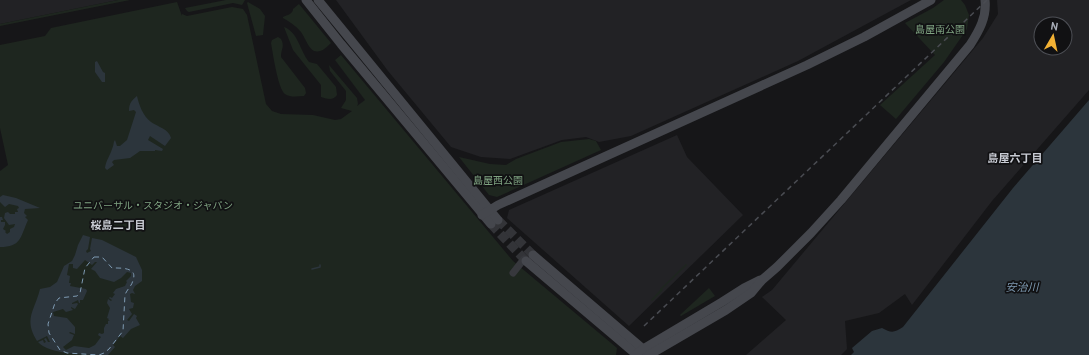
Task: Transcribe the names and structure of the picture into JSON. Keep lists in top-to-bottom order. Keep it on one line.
{"districts":["島屋六丁目","桜島二丁目"],"water":["安治川"],"parks":["島屋南公園","島屋西公園","ユニバーサル・スタジオ・ジャパン"],"north":"top"}
